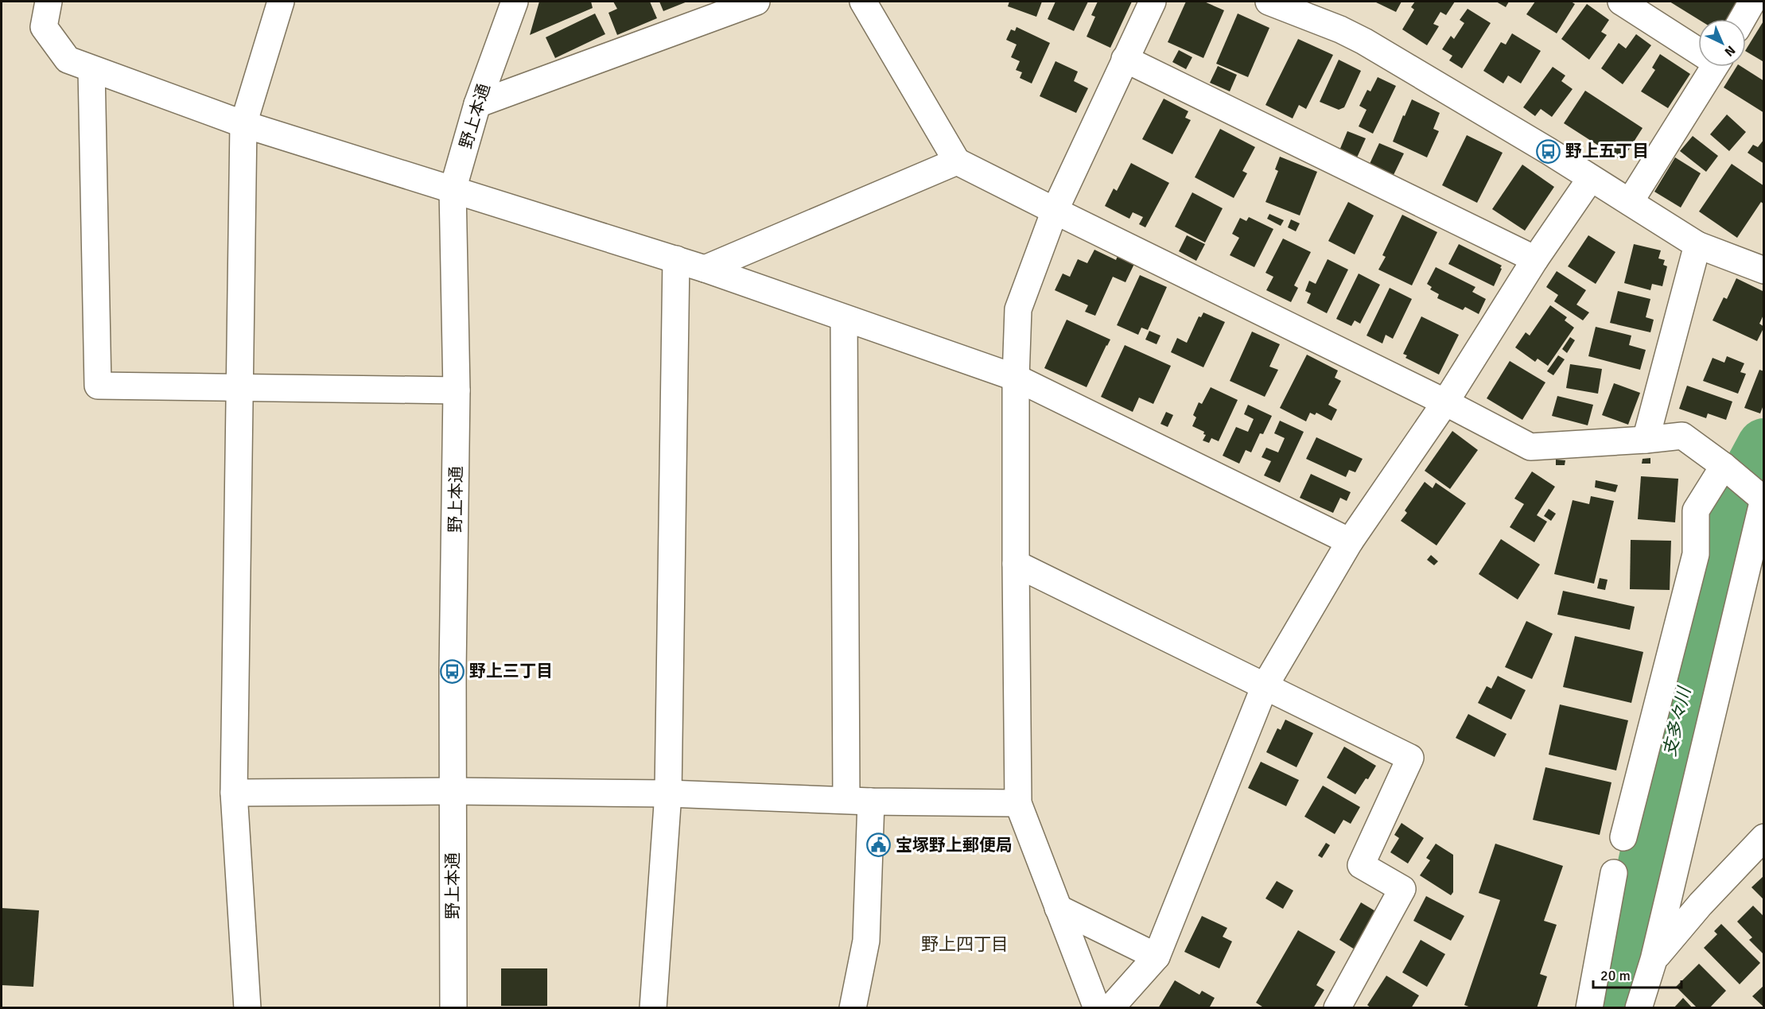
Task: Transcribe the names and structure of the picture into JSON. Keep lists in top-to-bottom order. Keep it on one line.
{"streets":{"street":["野上本通"]},"districts":["野上四丁目"],"water":["支多々川"],"places":{"bus stop":["野上五丁目","野上三丁目"],"public building":["宝塚野上郵便局"]},"scale_bar":"20 m","north":"bottom right"}
